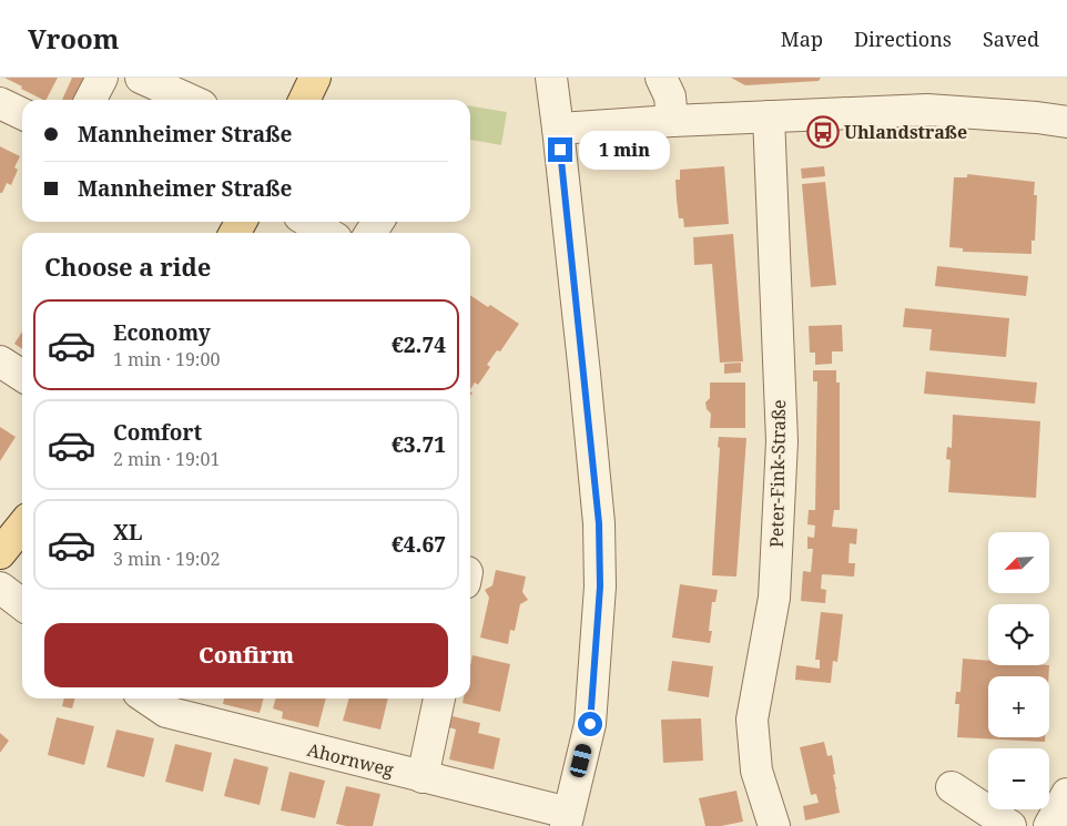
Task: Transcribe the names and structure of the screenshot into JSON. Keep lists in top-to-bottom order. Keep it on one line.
{"streets":{"street":["Peter-Fink-Straße","Ahornweg"]},"places":{"bus stop":["Uhlandstraße"]},"north":"bottom left","page":{"header":"Vroom","nav":["Map","Directions","Saved"],"banner":["Mannheimer Straße","Mannheimer Straße"],"bubble":"1 min","heading":"Choose a ride","list":[{"name":"Economy","note":"1 min · 19:00","value":"€2.74"},{"name":"Comfort","note":"2 min · 19:01","value":"€3.71"},{"name":"XL","note":"3 min · 19:02","value":"€4.67"}],"map_buttons":["+","−"],"buttons":"Confirm"}}
